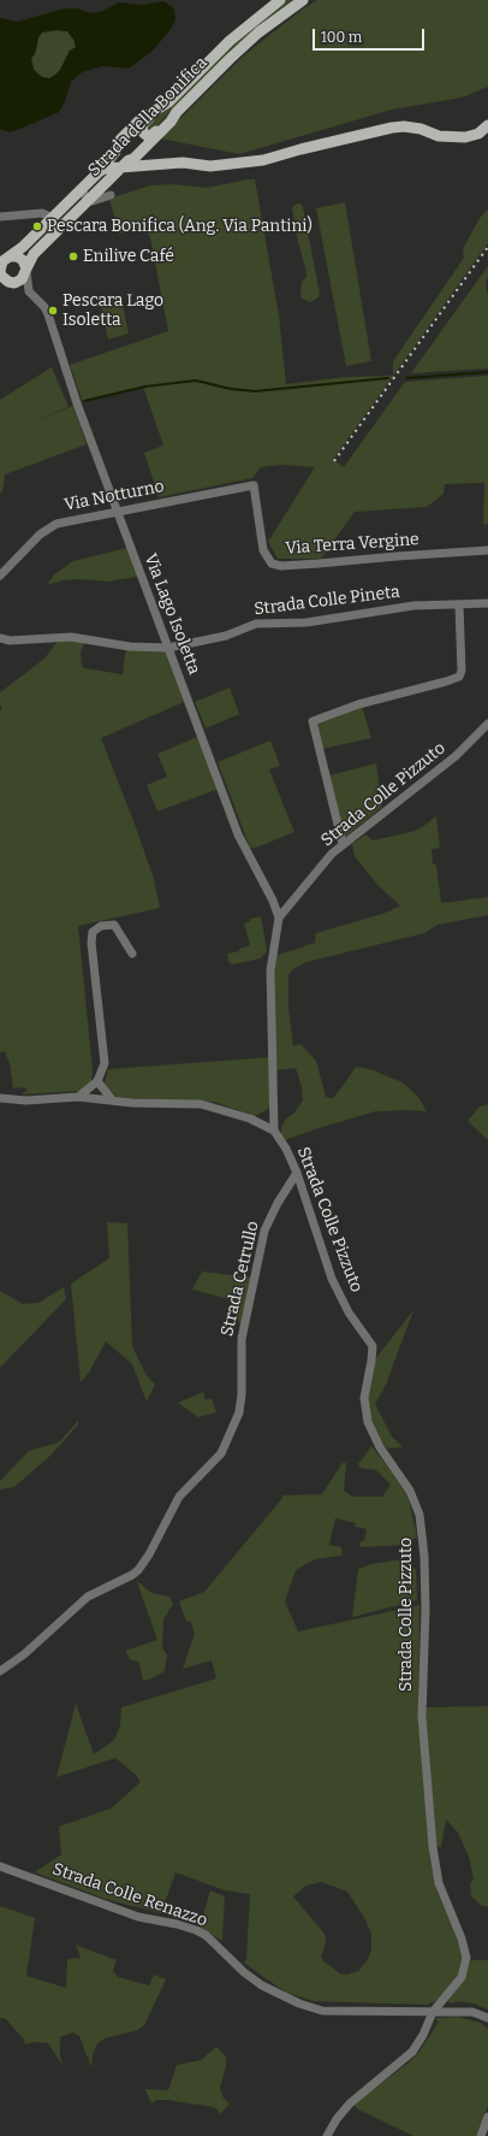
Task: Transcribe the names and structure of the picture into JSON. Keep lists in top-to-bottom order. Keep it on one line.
{"streets":{"main road":["Strada della Bonifica"],"street":["Via Notturno","Via Terra Vergine","Strada Colle Pineta","Via Lago Isoletta","Strada Colle Pizzuto","Strada Cetrullo","Strada Colle Renazzo"]},"crossings":[["Strada della Bonifica","Via Lago Isoletta"],["Via Notturno","Via Terra Vergine"],["Via Notturno","Via Lago Isoletta"],["Strada Colle Pineta","Via Lago Isoletta"],["Via Lago Isoletta","Strada Colle Pizzuto"],["Strada Colle Pizzuto","Strada Cetrullo"],["Strada Colle Pizzuto","Strada Colle Renazzo"]],"places":["Pescara Bonifica (Ang. Via Pantini)","Enilive Café","Pescara Lago Isoletta"],"scale_bar":"100 m"}
